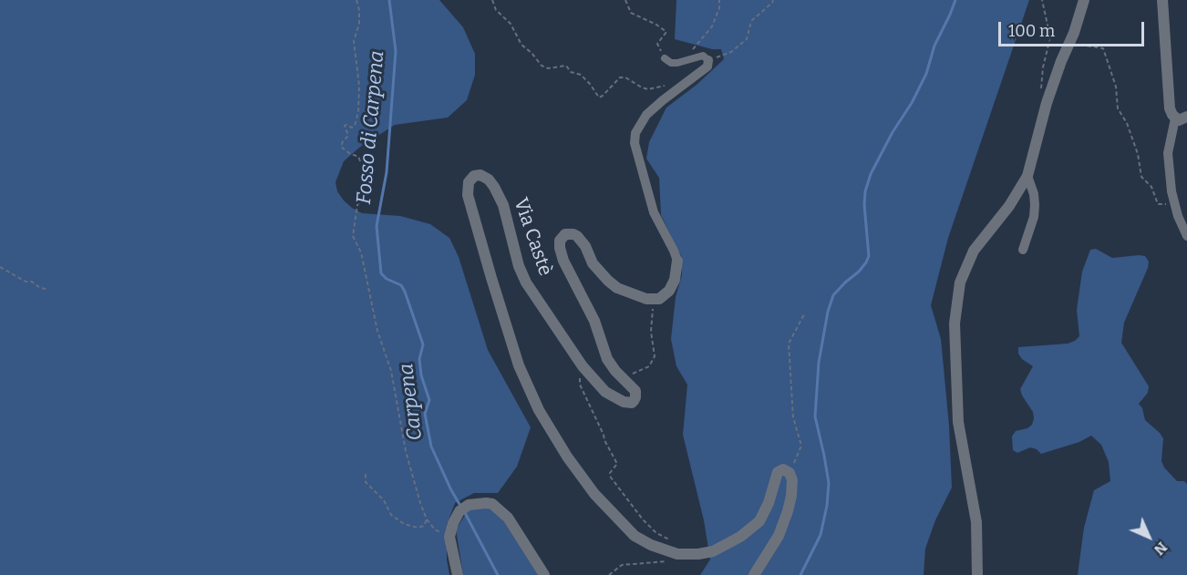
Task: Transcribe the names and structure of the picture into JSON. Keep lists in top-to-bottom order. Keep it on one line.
{"streets":{"street":["Via Castè"]},"water":["Fosso di Carpena","Carpena"],"scale_bar":"100 m","north":"bottom right"}
